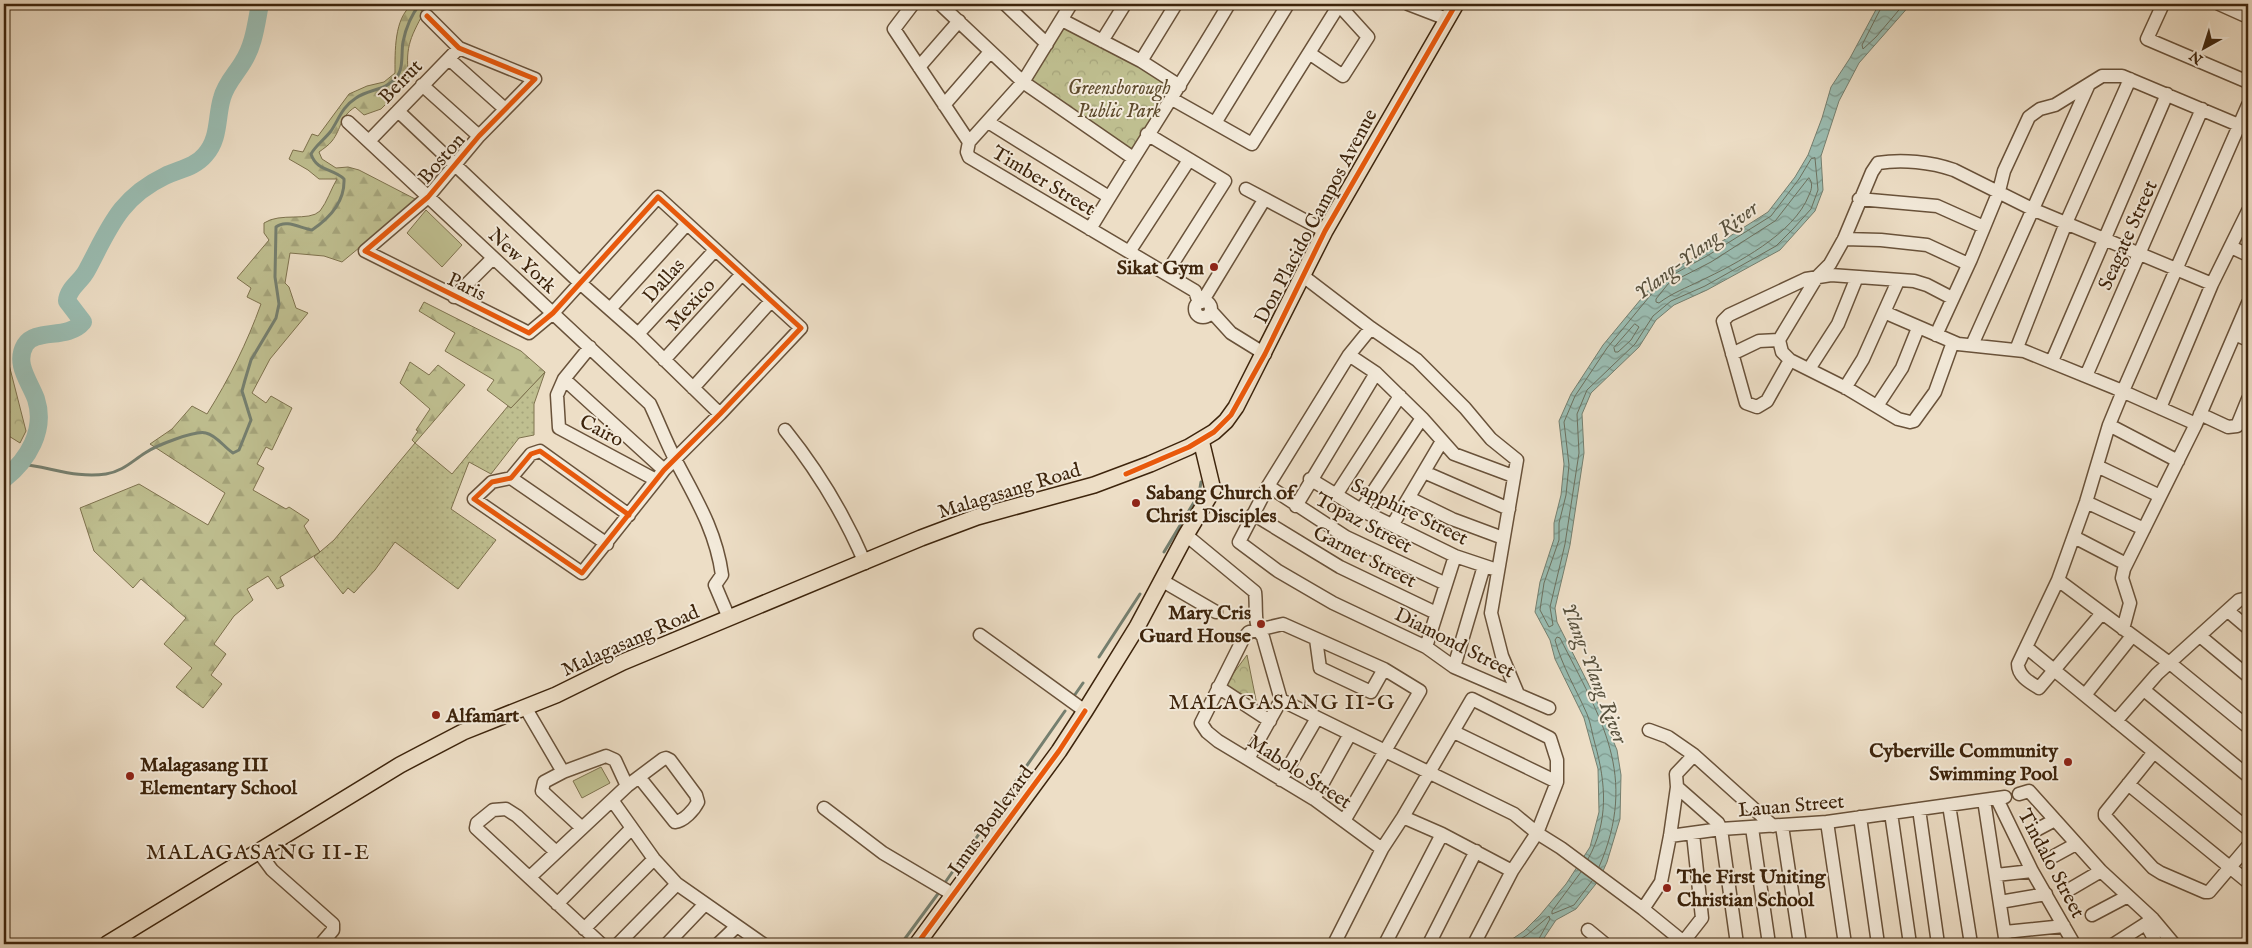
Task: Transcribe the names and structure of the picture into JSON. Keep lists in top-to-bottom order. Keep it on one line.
{"streets":{"main road":["Don Placido Campos Avenue","Malagasang Road","Imus Boulevard"],"street":["Beirut","Boston","Timber Street","Seagate Street","New York","Dallas","Paris","Mexico","Cairo","Sapphire Street","Topaz Street","Garnet Street","Diamond Street","Mabolo Street","Lauan Street","Tindalo Street"]},"crossings":[["Beirut","Boston"],["Beirut","New York"],["Boston","New York"],["Boston","Paris"],["Timber Street","Don Placido Campos Avenue"],["Don Placido Campos Avenue","Malagasang Road"],["Don Placido Campos Avenue","Diamond Street"],["Don Placido Campos Avenue","Imus Boulevard"],["New York","Paris"],["New York","Cairo"],["New York","Malagasang Road"],["Malagasang Road","Imus Boulevard"],["Sapphire Street","Diamond Street"],["Topaz Street","Diamond Street"],["Garnet Street","Diamond Street"],["Lauan Street","Tindalo Street"]],"districts":["MALAGASANG II-G","MALAGASANG II-E"],"water":["Ylang-Ylang River"],"parks":["Greensborough Public Park"],"places":["Sikat Gym","Sabang Church of Christ Disciples","Mary Cris Guard House","Alfamart","Cyberville Community Swimming Pool","Malagasang III Elementary School","The First Uniting Christian School"],"north":"bottom left"}
